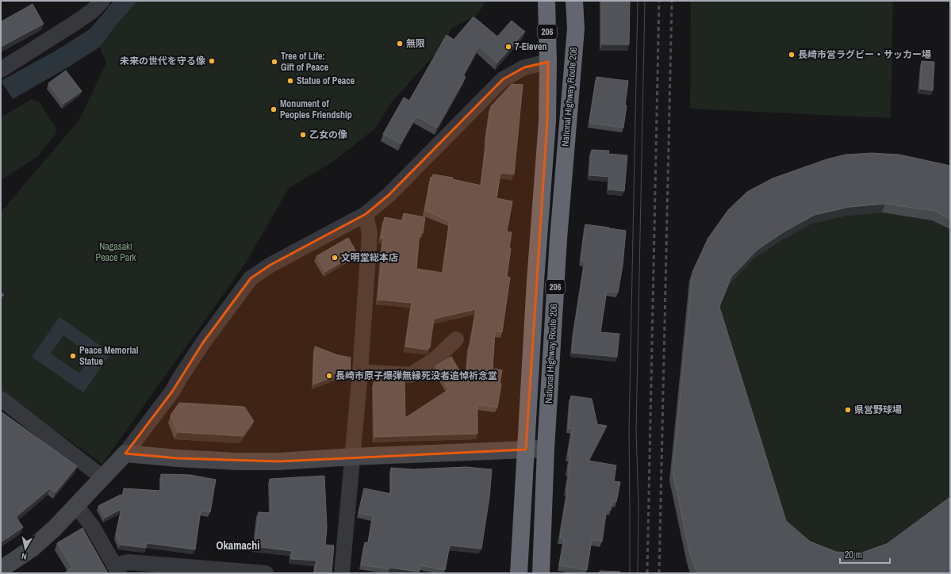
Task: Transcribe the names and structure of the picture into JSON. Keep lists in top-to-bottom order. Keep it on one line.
{"streets":{"highway":["206","National Highway Route 206"]},"districts":["Okamachi"],"parks":["Nagasaki Peace Park"],"places":["無限","7-Eleven","長崎市営ラグビー・サッカー場","未来の世代を守る像","Tree of Life: Gift of Peace","Statue of Peace","Monument of Peoples Friendship","乙女の像","文明堂総本店","Peace Memorial Statue","長崎市原子爆弾無縁死没者追悼祈念堂","県営野球場"],"scale_bar":"20 m","north":"bottom"}
